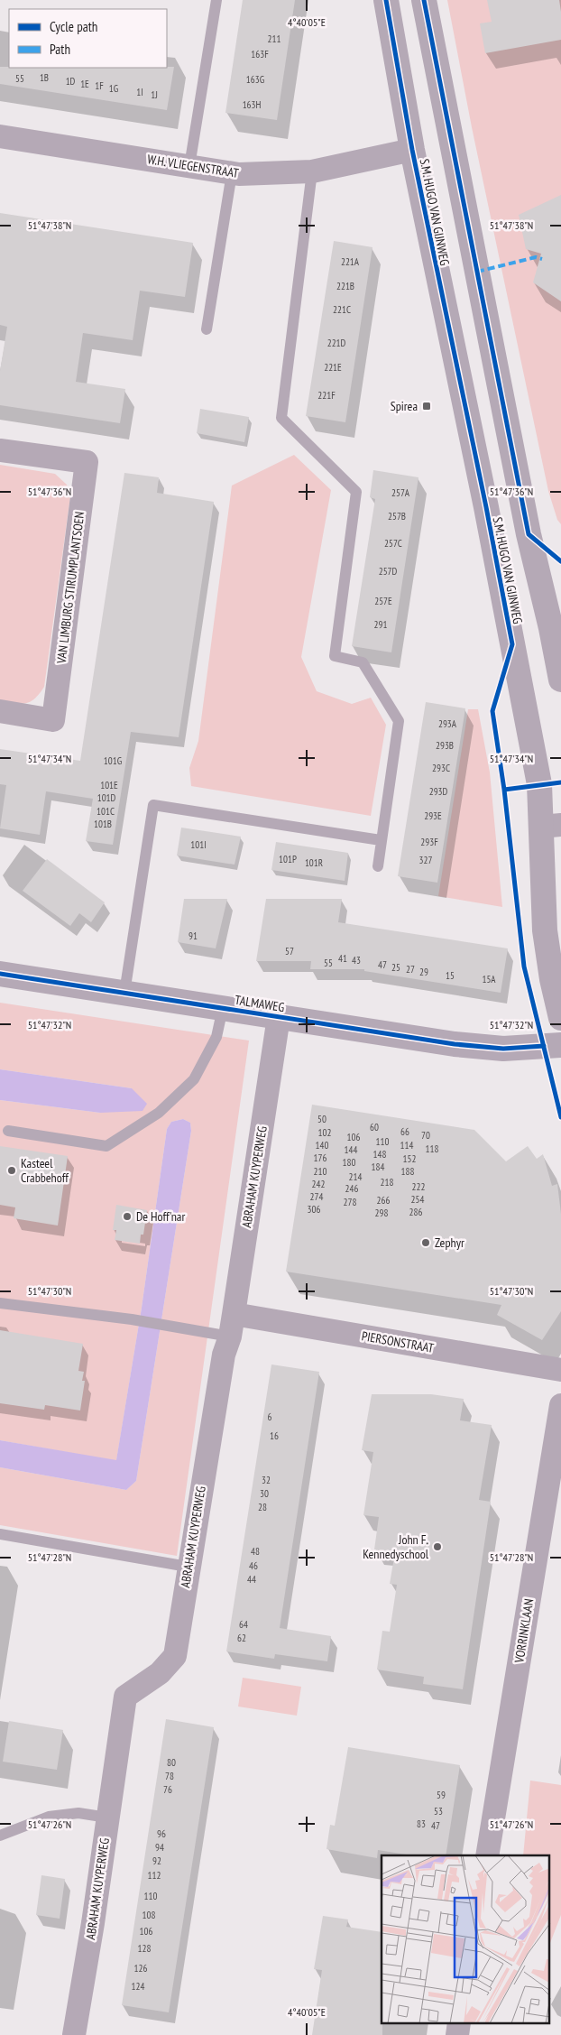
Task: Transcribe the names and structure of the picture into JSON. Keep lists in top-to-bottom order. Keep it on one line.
{"streets":{"street":["W.H. VLIEGENSTRAAT","S.M. HUGO VAN GIJNWEG","VAN LIMBURG STIRUMPLANTSOEN","TALMAWEG","ABRAHAM KUYPERWEG","PIERSONSTRAAT","VORRINKLAAN"]},"crossings":[["W.H. VLIEGENSTRAAT","S.M. HUGO VAN GIJNWEG"],["TALMAWEG","ABRAHAM KUYPERWEG"],["ABRAHAM KUYPERWEG","PIERSONSTRAAT"]],"places":{"transit":["Spirea"],"other":["Kasteel Crabbehoff","De Hoff'nar","Zephyr","John F. Kennedyschool"]},"house_numbers":["211","163F","1B","55","163G","1D","1E","1F","1G","1I","1J","163H","221A","221B","221C","221D","221E","221F","257A","257B","257C","257D","257E","291","293A","293B","101G","293C","101E","293D","101D","101C","293E","101B","293F","101I","101P","327","101R","91","57","41","43","55","47","25","27","29","15","15A","50","60","66","102","70","106","110","140","114","118","144","148","176","152","180","184","210","188","214","218","242","222","246","274","254","266","278","306","286","298","6","16","32","30","28","48","46","44","64","62","80","78","76","59","53","83","47","96","94","92","112","110","108","106","128","126","124"],"legend":["Cycle path","Path"],"coordinates":["4°40'05\"E","51°47'38\"N","51°47'36\"N","51°47'34\"N","51°47'32\"N","51°47'30\"N","51°47'28\"N","51°47'26\"N"]}
